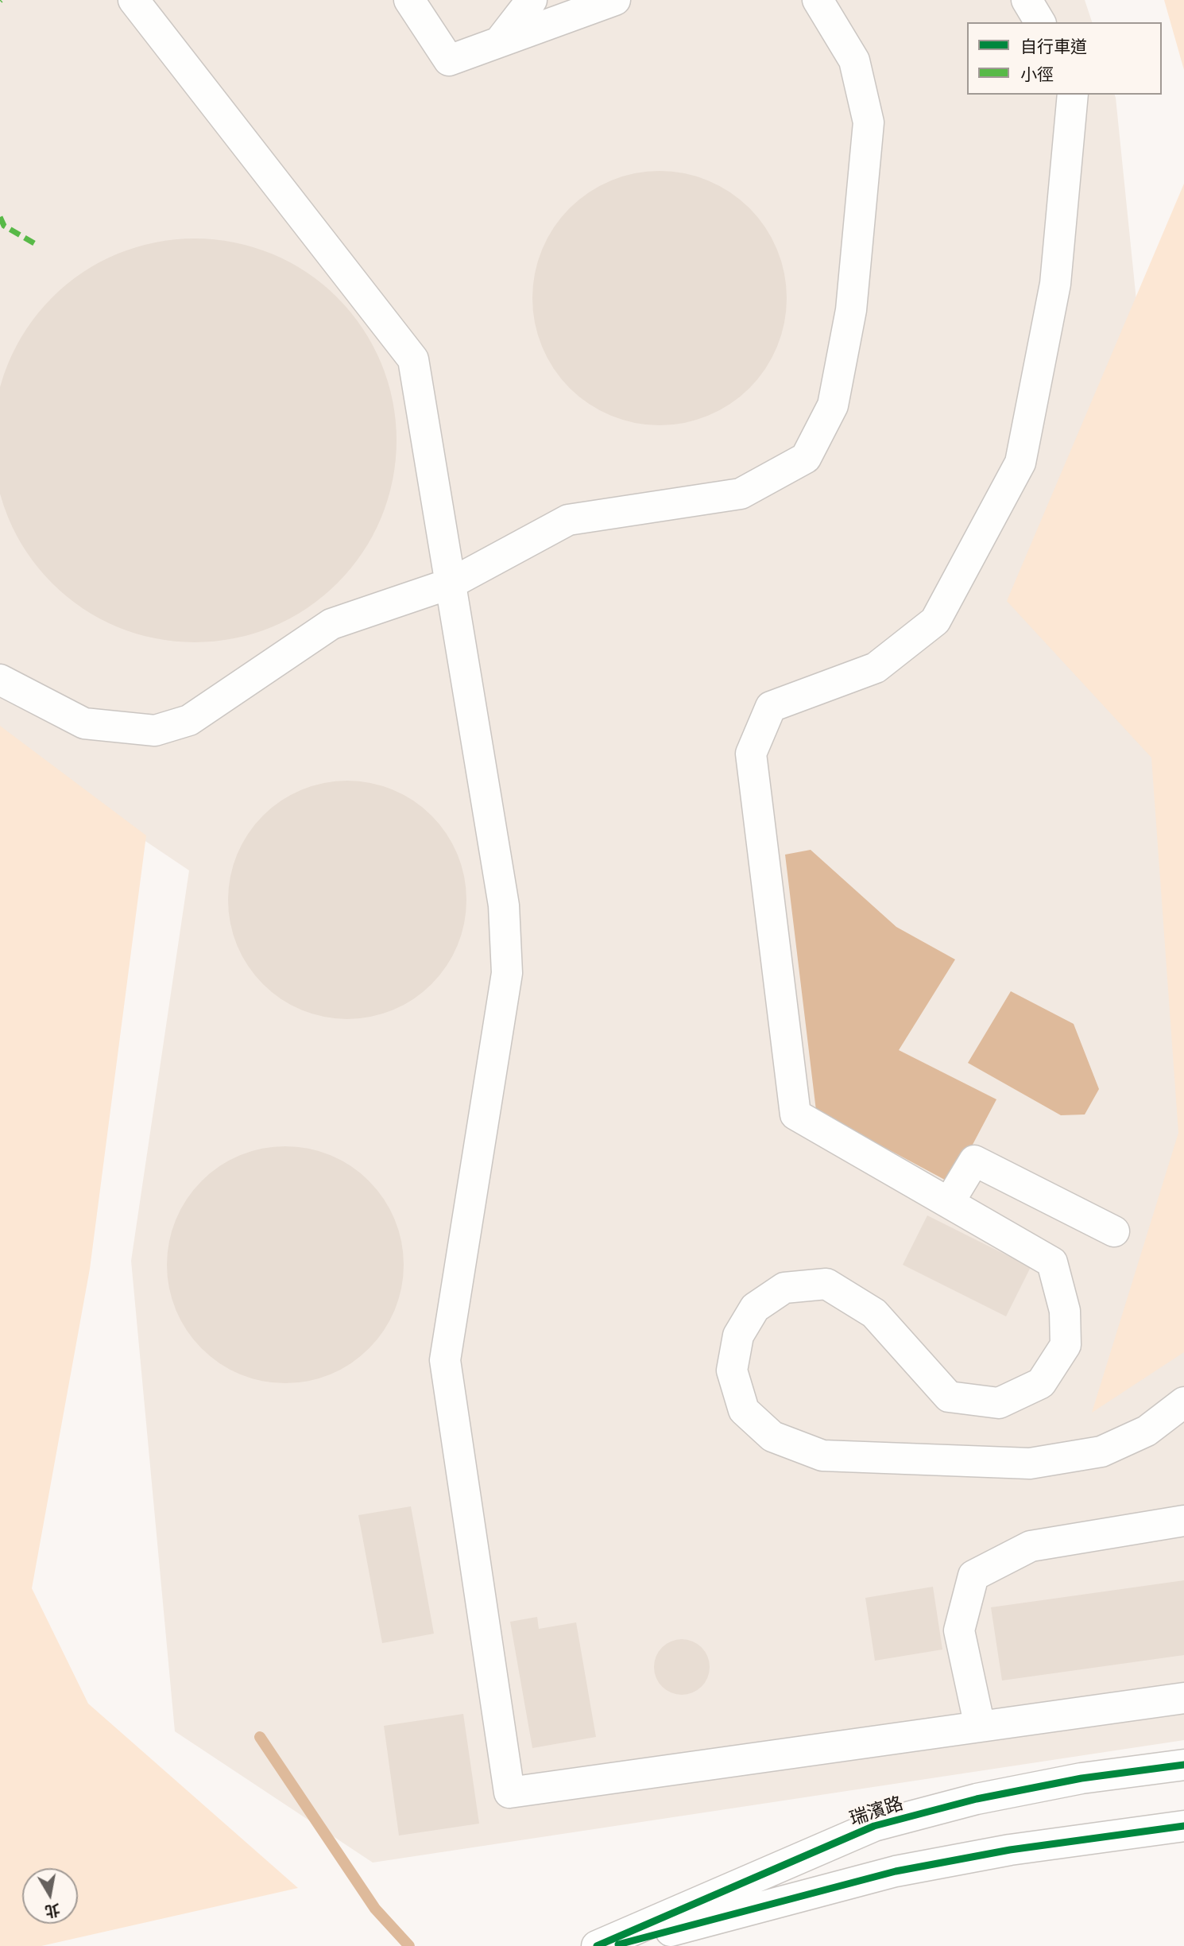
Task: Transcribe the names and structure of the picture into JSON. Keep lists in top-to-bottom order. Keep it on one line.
{"streets":{"main road":["瑞濱路"]},"legend":["自行車道","小徑"],"north":"bottom"}
